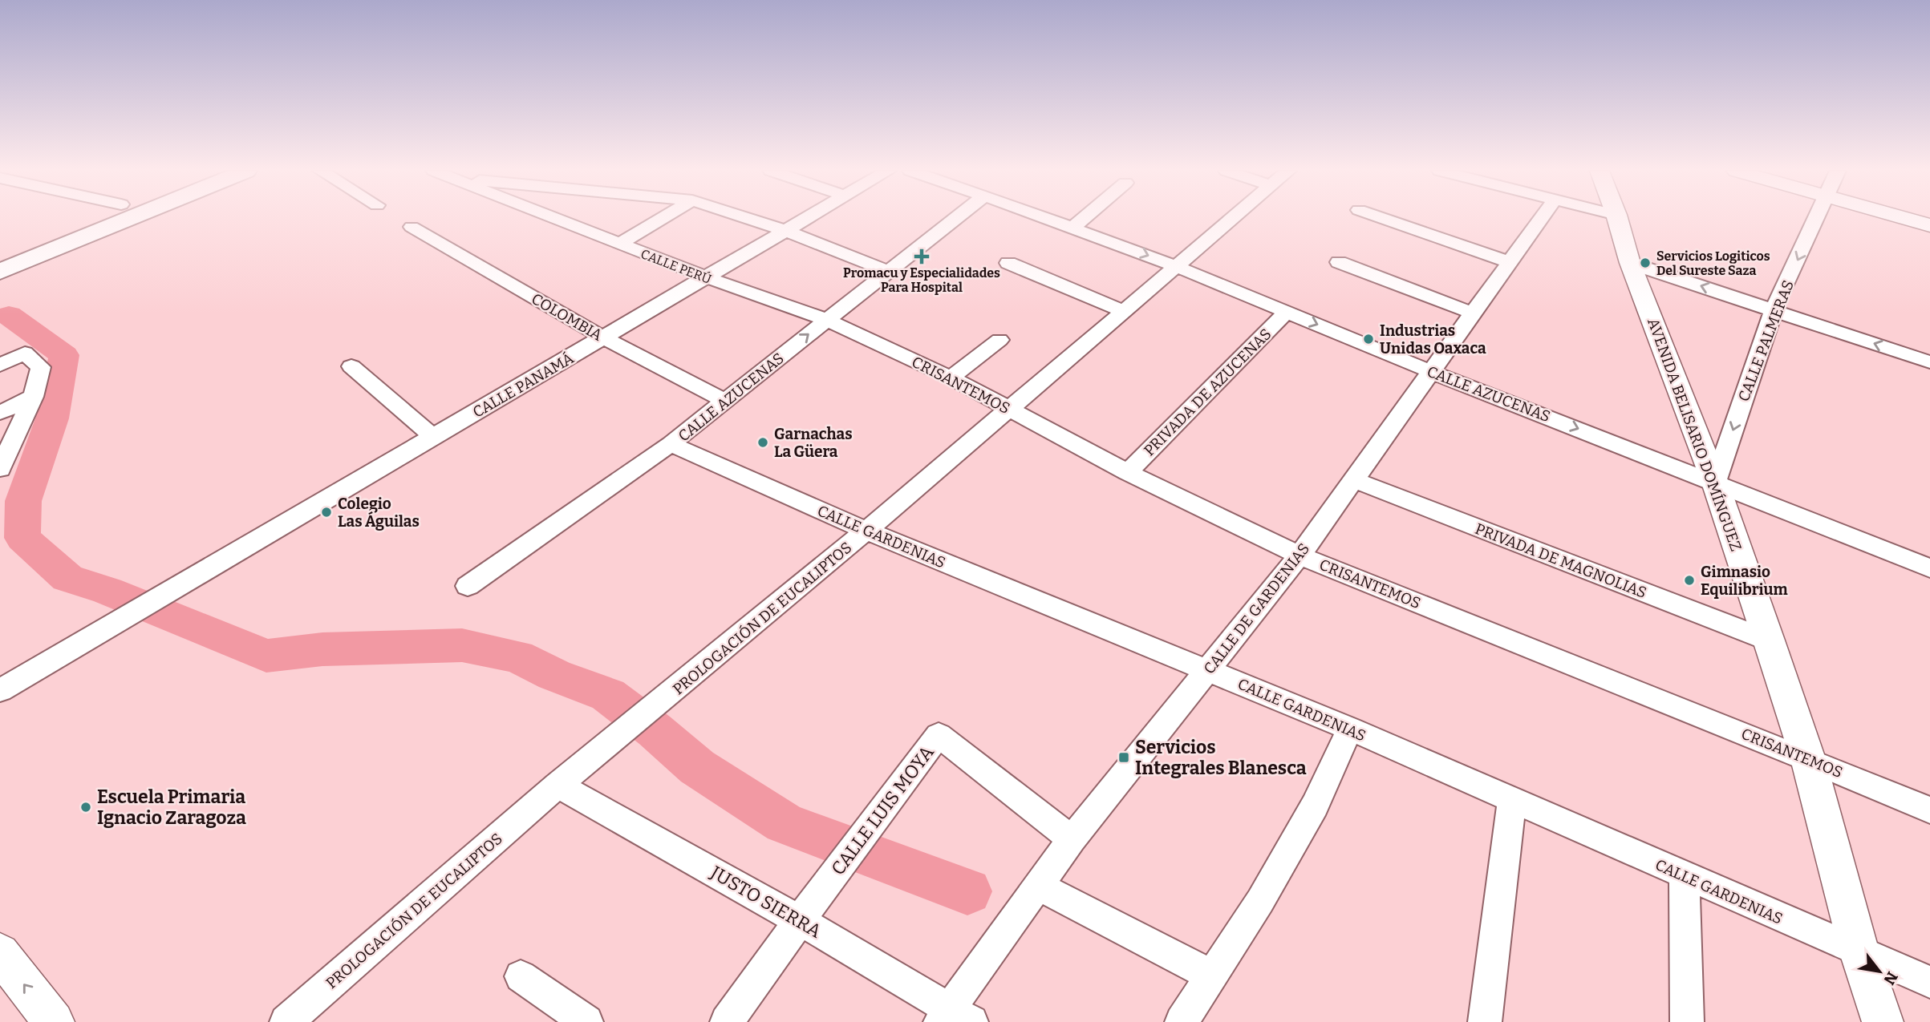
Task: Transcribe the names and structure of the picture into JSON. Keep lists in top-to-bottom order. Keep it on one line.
{"streets":{"street":["CALLE PERÚ","COLOMBIA","CALLE PALMERAS","CALLE PANAMÁ","CRISANTEMOS","PRIVADA DE AZUCENAS","CALLE AZUCENAS","AVENIDA BELISARIO DOMÍNGUEZ","CALLE GARDENIAS","PRIVADA DE MAGNOLIAS","CALLE DE GARDENIAS","PROLOGACIÓN DE EUCALIPTOS","CALLE LUIS MOYA","JUSTO SIERRA"]},"crossings":[["CALLE PERÚ","CALLE PANAMÁ"],["CALLE PERÚ","CRISANTEMOS"],["CALLE PERÚ","CALLE AZUCENAS"],["COLOMBIA","CALLE PANAMÁ"],["COLOMBIA","CALLE AZUCENAS"],["CALLE PALMERAS","CALLE AZUCENAS"],["CALLE PALMERAS","AVENIDA BELISARIO DOMÍNGUEZ"],["CRISANTEMOS","PRIVADA DE AZUCENAS"],["CRISANTEMOS","CALLE AZUCENAS"],["CRISANTEMOS","AVENIDA BELISARIO DOMÍNGUEZ"],["CRISANTEMOS","CALLE DE GARDENIAS"],["CRISANTEMOS","PROLOGACIÓN DE EUCALIPTOS"],["PRIVADA DE AZUCENAS","CALLE AZUCENAS"],["CALLE AZUCENAS","AVENIDA BELISARIO DOMÍNGUEZ"],["CALLE AZUCENAS","CALLE GARDENIAS"],["CALLE AZUCENAS","CALLE DE GARDENIAS"],["CALLE AZUCENAS","PROLOGACIÓN DE EUCALIPTOS"],["AVENIDA BELISARIO DOMÍNGUEZ","CALLE GARDENIAS"],["AVENIDA BELISARIO DOMÍNGUEZ","PRIVADA DE MAGNOLIAS"],["CALLE GARDENIAS","CALLE DE GARDENIAS"],["CALLE GARDENIAS","PROLOGACIÓN DE EUCALIPTOS"],["PRIVADA DE MAGNOLIAS","CALLE DE GARDENIAS"],["CALLE DE GARDENIAS","CALLE LUIS MOYA"],["CALLE DE GARDENIAS","JUSTO SIERRA"],["PROLOGACIÓN DE EUCALIPTOS","JUSTO SIERRA"],["CALLE LUIS MOYA","JUSTO SIERRA"]],"one_way":["CALLE PALMERAS"],"places":{"health":["Promacu y Especialidades Para Hospital"],"other":["Servicios Logiticos Del Sureste Saza","Industrias Unidas Oaxaca","Garnachas La Güera","Colegio Las Águilas","Gimnasio Equilibrium","Escuela Primaria Ignacio Zaragoza"],"transit":["Servicios Integrales Blanesca"]},"north":"bottom right"}
